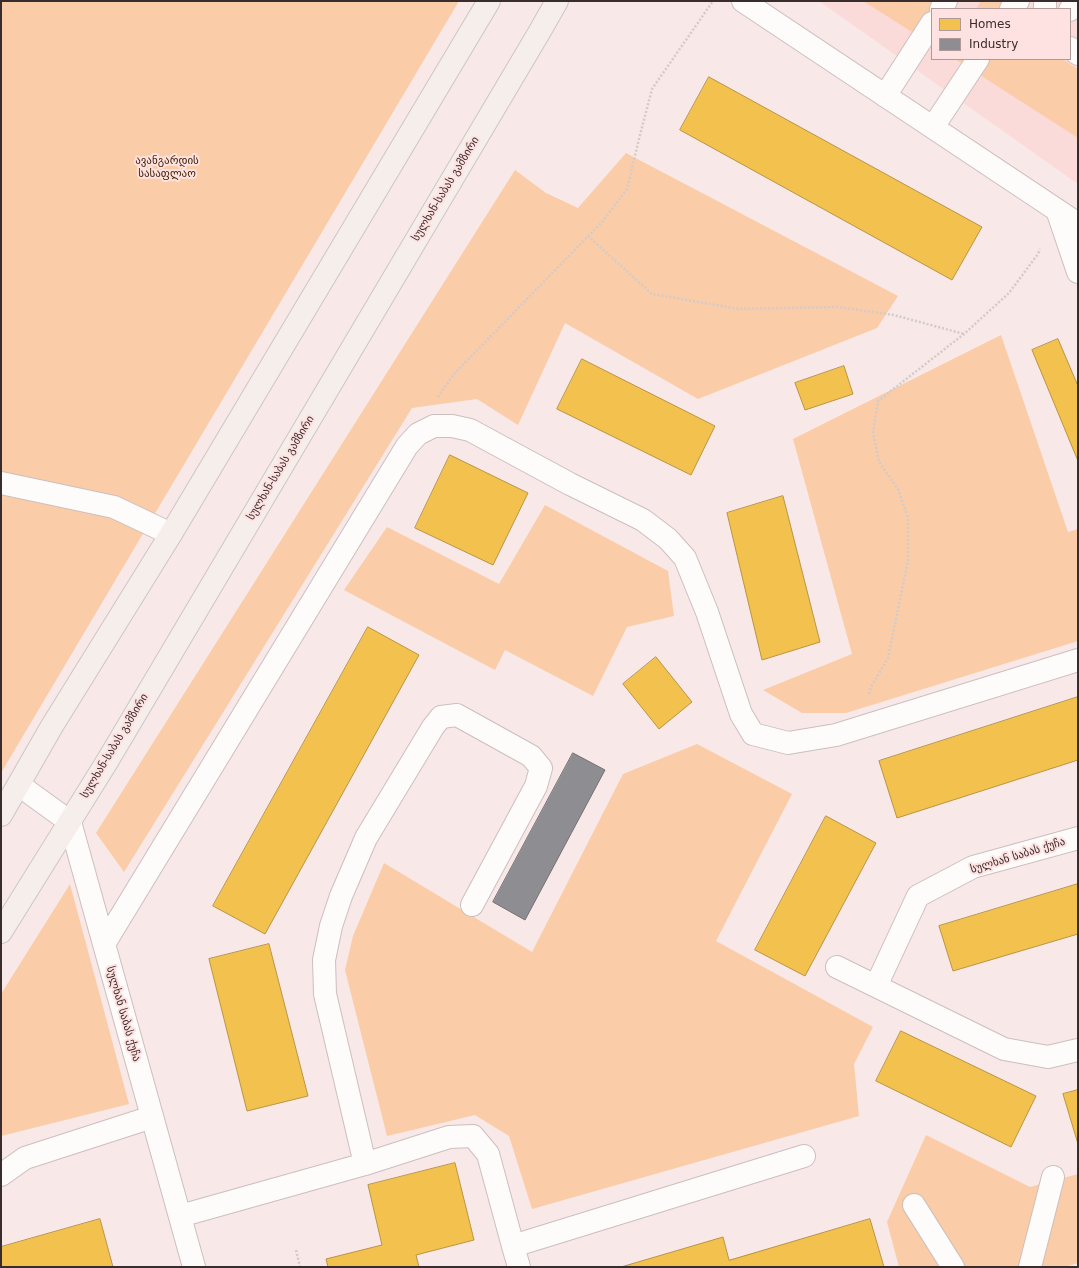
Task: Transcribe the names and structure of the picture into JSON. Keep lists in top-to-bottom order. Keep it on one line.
{"streets":{"main road":["სულხან-საბას გამზირი"],"street":["სულხან საბას ქუჩა"]},"crossings":[["სულხან-საბას გამზირი","სულხან საბას ქუჩა"]],"parks":["ავანგარდის სასაფლაო"],"legend":["Homes","Industry"]}
